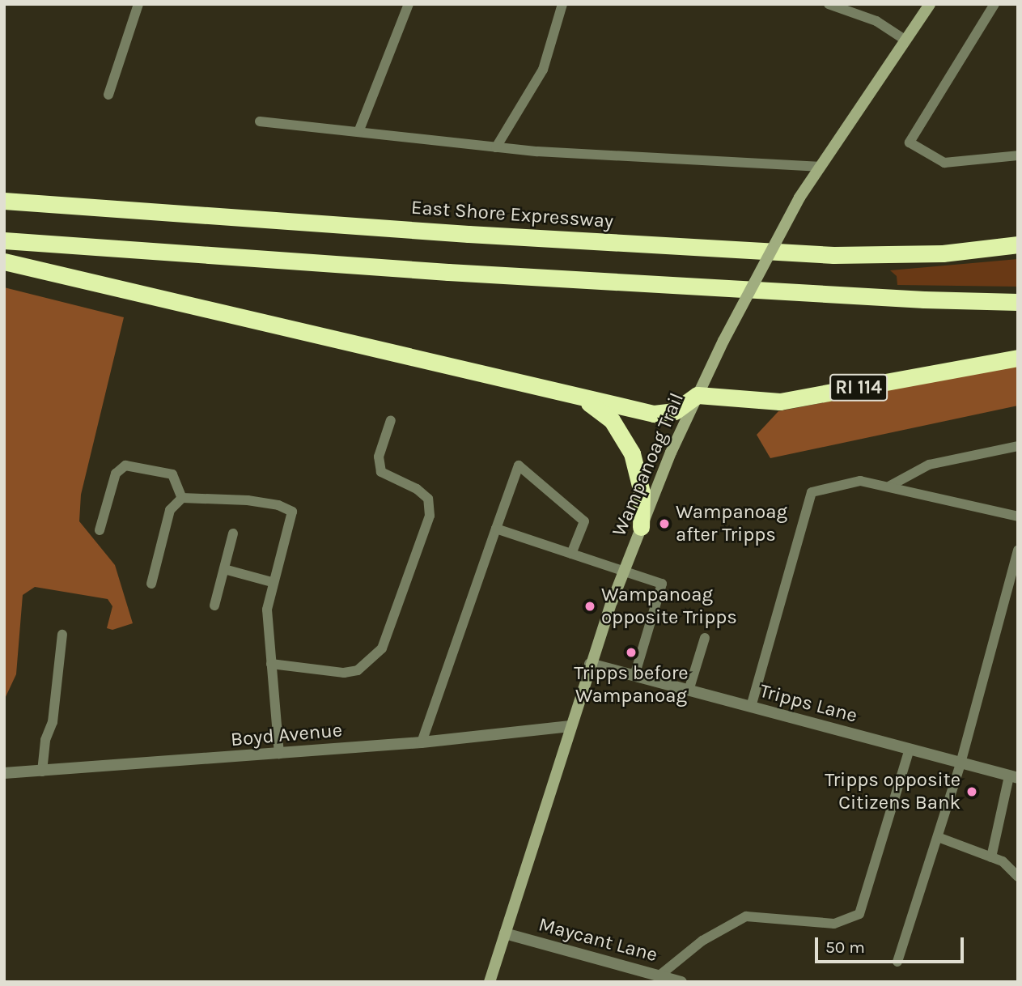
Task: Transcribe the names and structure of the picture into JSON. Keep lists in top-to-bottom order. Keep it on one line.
{"streets":{"highway":["East Shore Expressway","RI 114"],"main road":["Wampanoag Trail"],"street":["Tripps Lane","Boyd Avenue","Maycant Lane"]},"crossings":[["RI 114","Wampanoag Trail"],["Wampanoag Trail","Tripps Lane"],["Wampanoag Trail","Boyd Avenue"],["Wampanoag Trail","Maycant Lane"]],"places":["Wampanoag after Tripps","Wampanoag opposite Tripps","Tripps before Wampanoag","Tripps opposite Citizens Bank"],"scale_bar":"50 m"}
